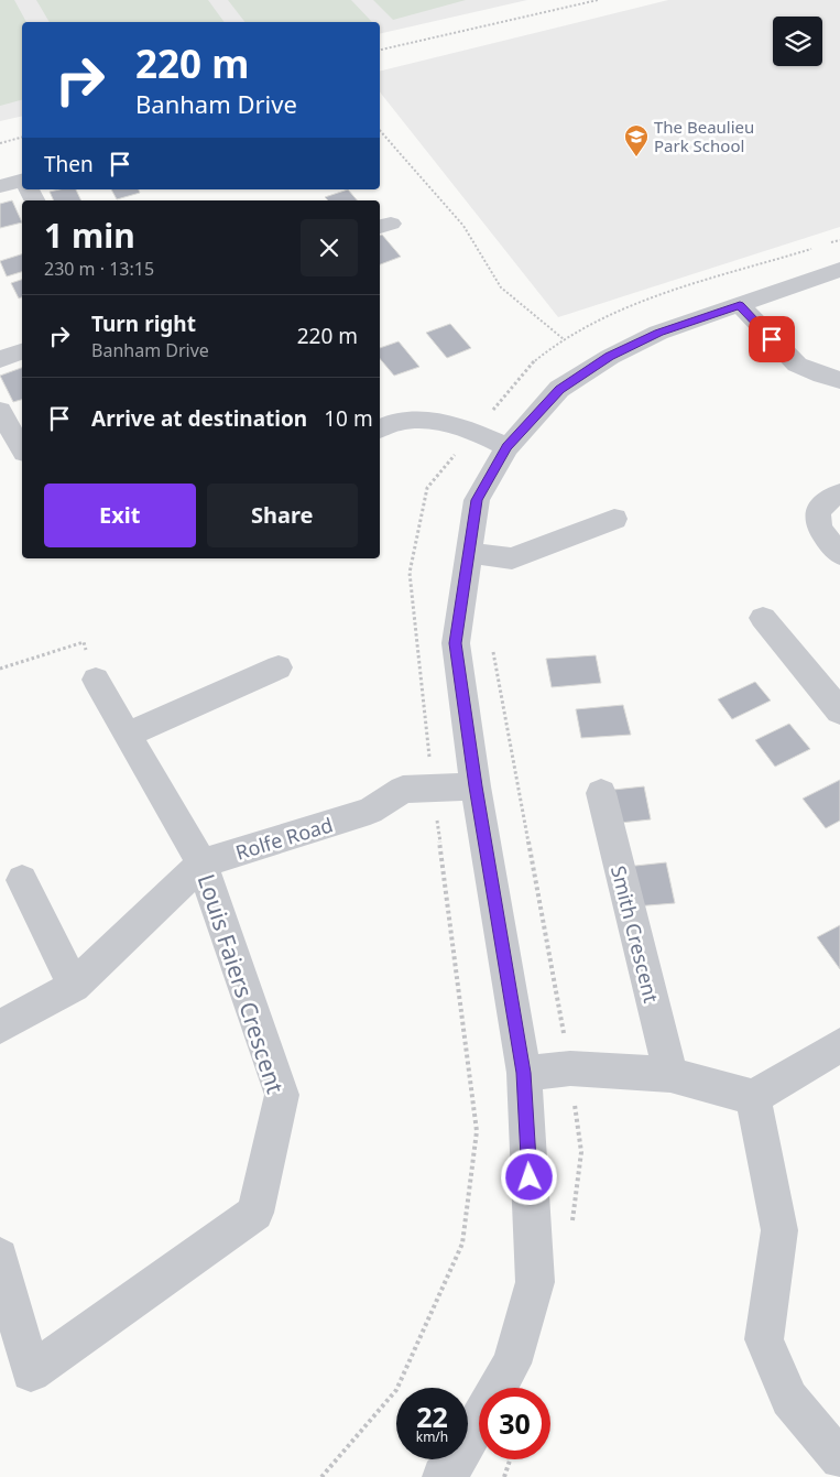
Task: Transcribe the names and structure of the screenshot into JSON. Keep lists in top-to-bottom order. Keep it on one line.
{"streets":{"street":["Rolfe Road","Smith Crescent","Louis Faiers Crescent"]},"crossings":[["Rolfe Road","Louis Faiers Crescent"]],"places":{"school or university":["The Beaulieu Park School"]},"page":{"turn":["220 m","Banham Drive"],"then":"Then","heading":["1 min","230 m · 13:15"],"list":[{"name":"Turn right","note":"Banham Drive","value":"220 m"},{"name":"Arrive at destination","value":"10 m"}],"buttons":["Exit","Share"],"speed":"22 km/h","limit":"30"}}
